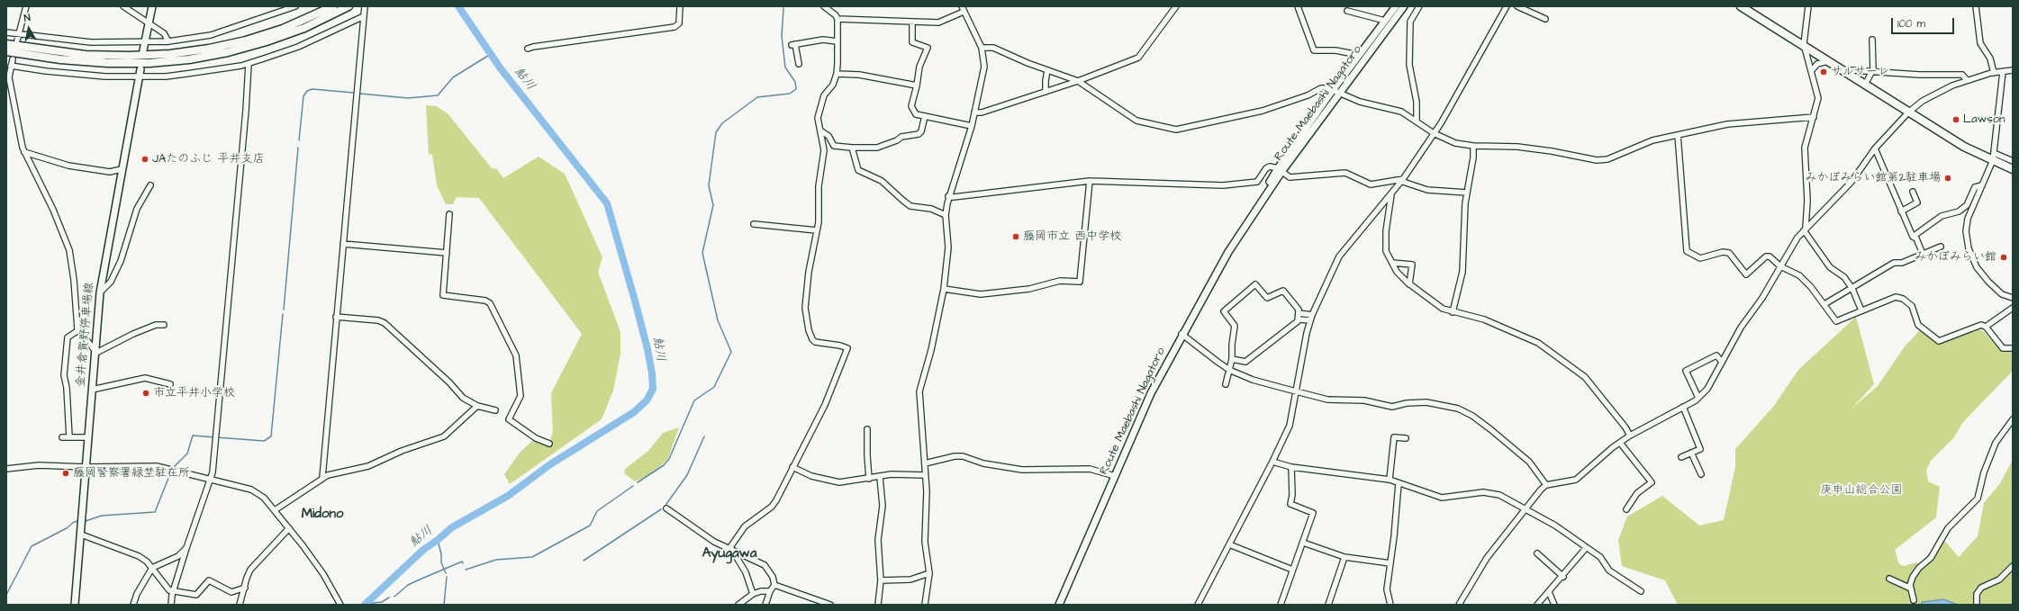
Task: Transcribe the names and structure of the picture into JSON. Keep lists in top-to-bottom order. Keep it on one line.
{"streets":{"main road":["Route Maebashi Nagatoro","金井倉賀野停車場線"]},"districts":["Midono","Ayugawa"],"water":["鮎川"],"parks":["庚申山総合公園"],"places":["サルサーレ","Lawson","JAたのふじ 平井支店","みかぼみらい館第2駐車場","藤岡市立 西中学校","みかぼみらい館","市立平井小学校","藤岡警察署緑埜駐在所"],"scale_bar":"100 m","north":"top"}
